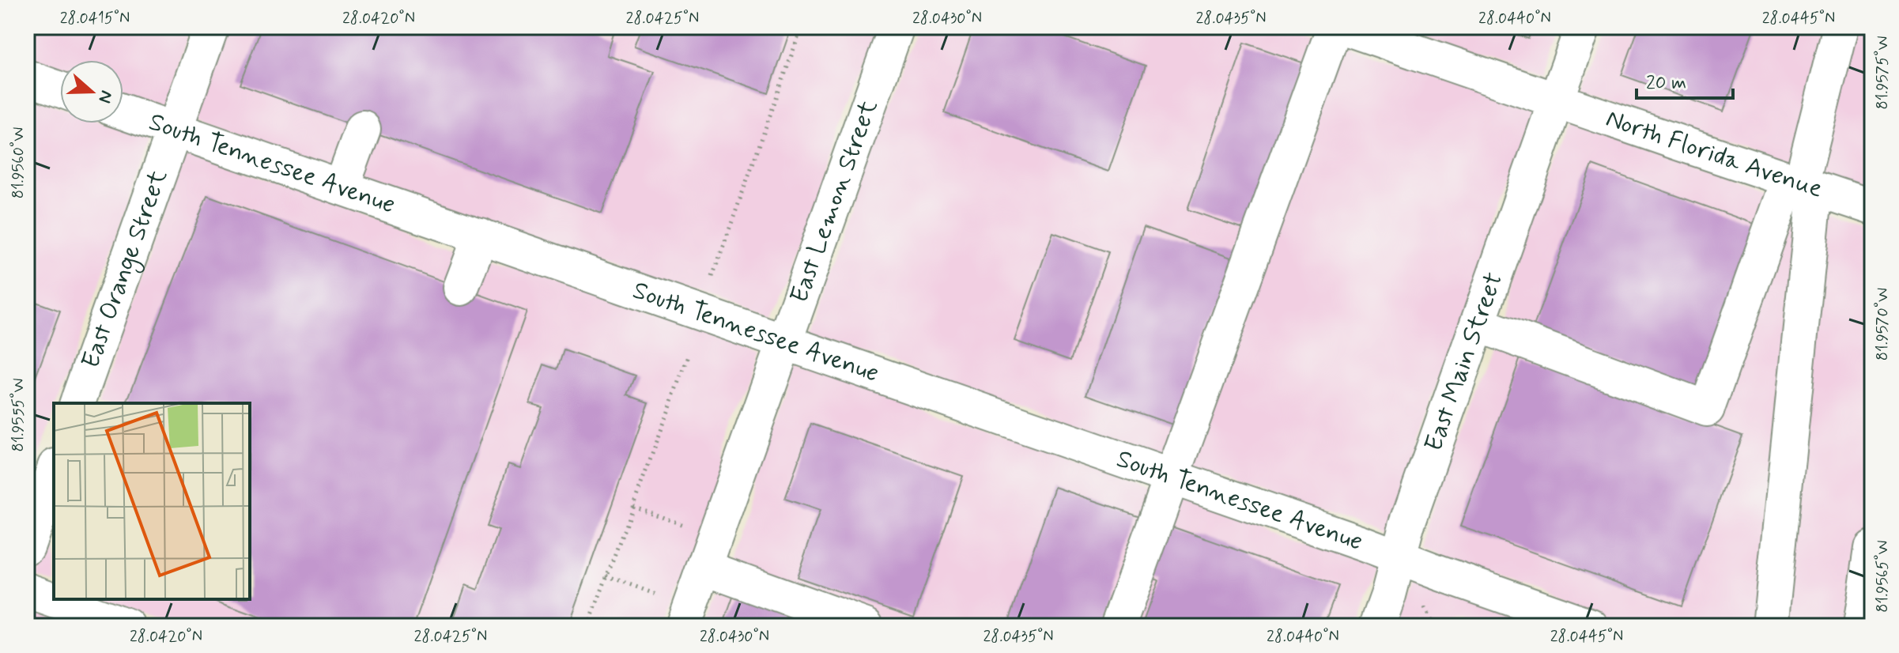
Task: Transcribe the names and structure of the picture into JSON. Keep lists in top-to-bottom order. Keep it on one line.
{"streets":{"street":["North Florida Avenue","South Tennessee Avenue","East Lemon Street","East Orange Street","East Main Street"]},"crossings":[["North Florida Avenue","East Main Street"],["South Tennessee Avenue","East Lemon Street"],["South Tennessee Avenue","East Orange Street"],["South Tennessee Avenue","East Main Street"]],"scale_bar":"20 m","north":"right","coordinates":["28.0415°N","28.0420°N","28.0425°N","28.0430°N","28.0435°N","28.0440°N","28.0445°N","81.9575°W","81.9560°W","81.9570°W","81.9555°W","81.9565°W"]}
